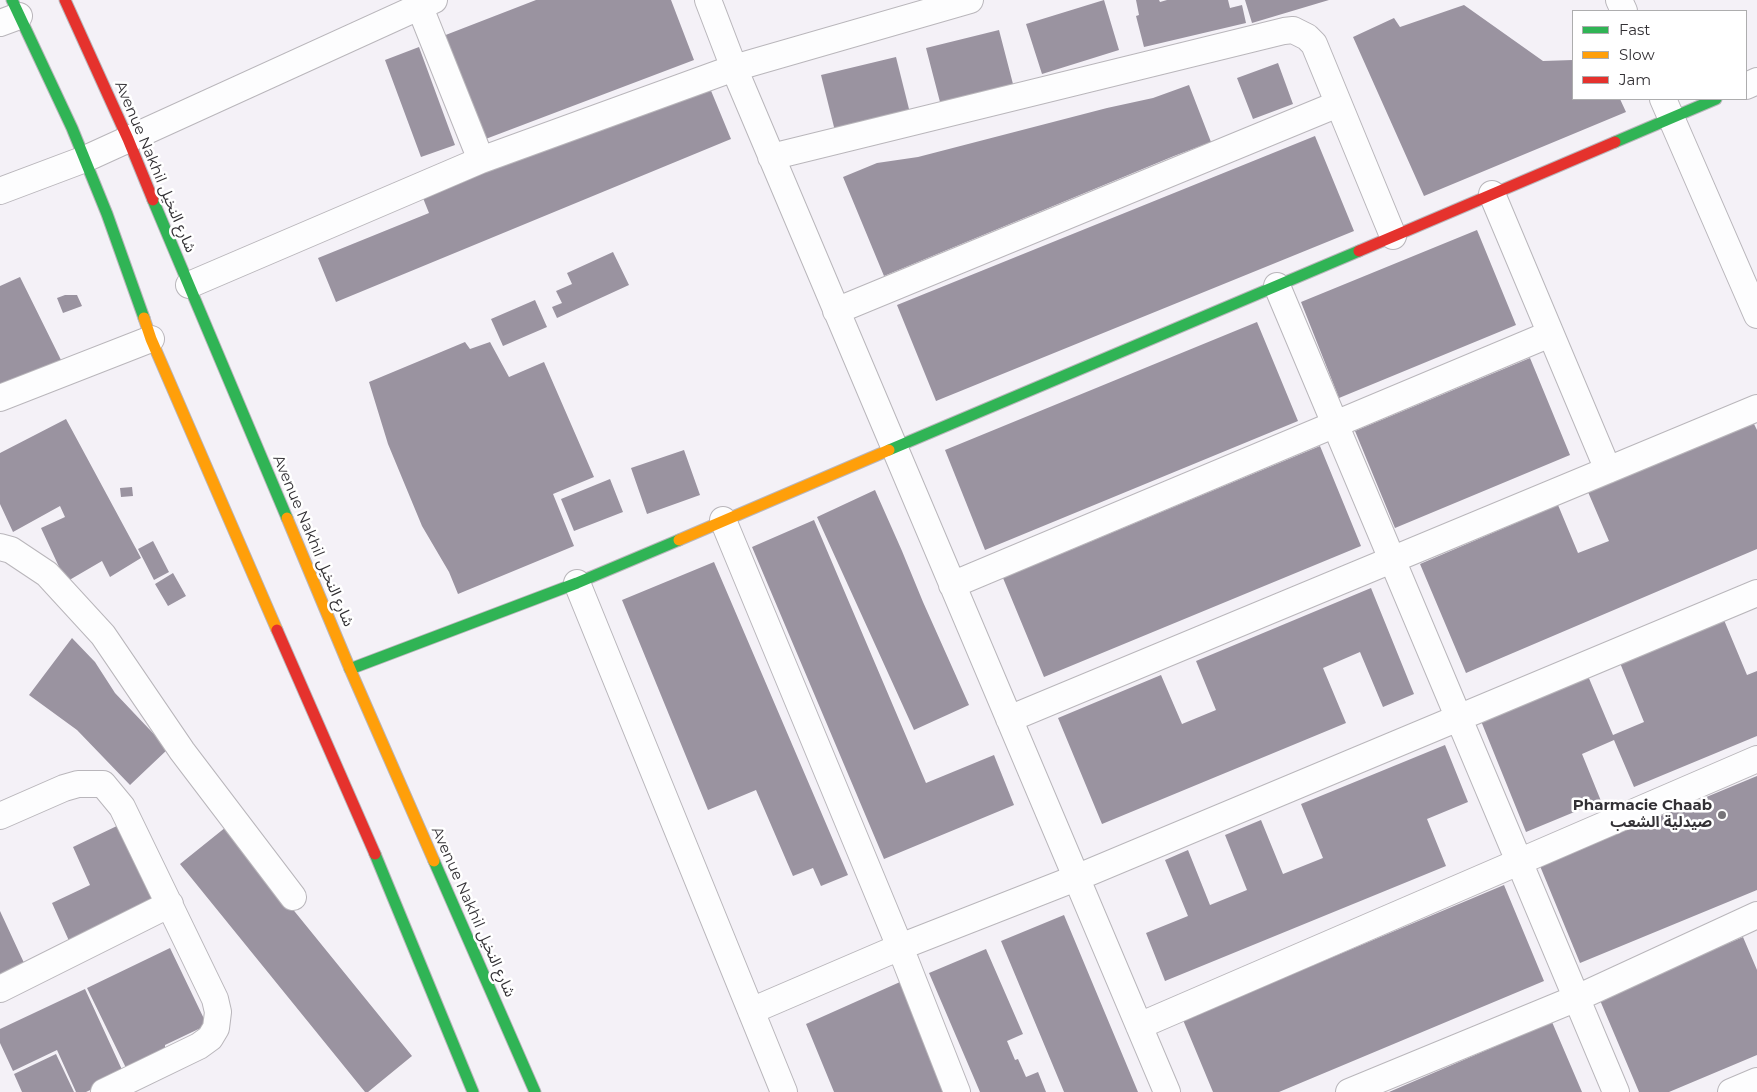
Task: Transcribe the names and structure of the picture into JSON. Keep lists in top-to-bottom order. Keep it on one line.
{"streets":{"street":["Avenue Nakhil شارع النخيل"]},"places":["Pharmacie Chaab صيدلية الشعب"],"legend":["Fast","Slow","Jam"]}
